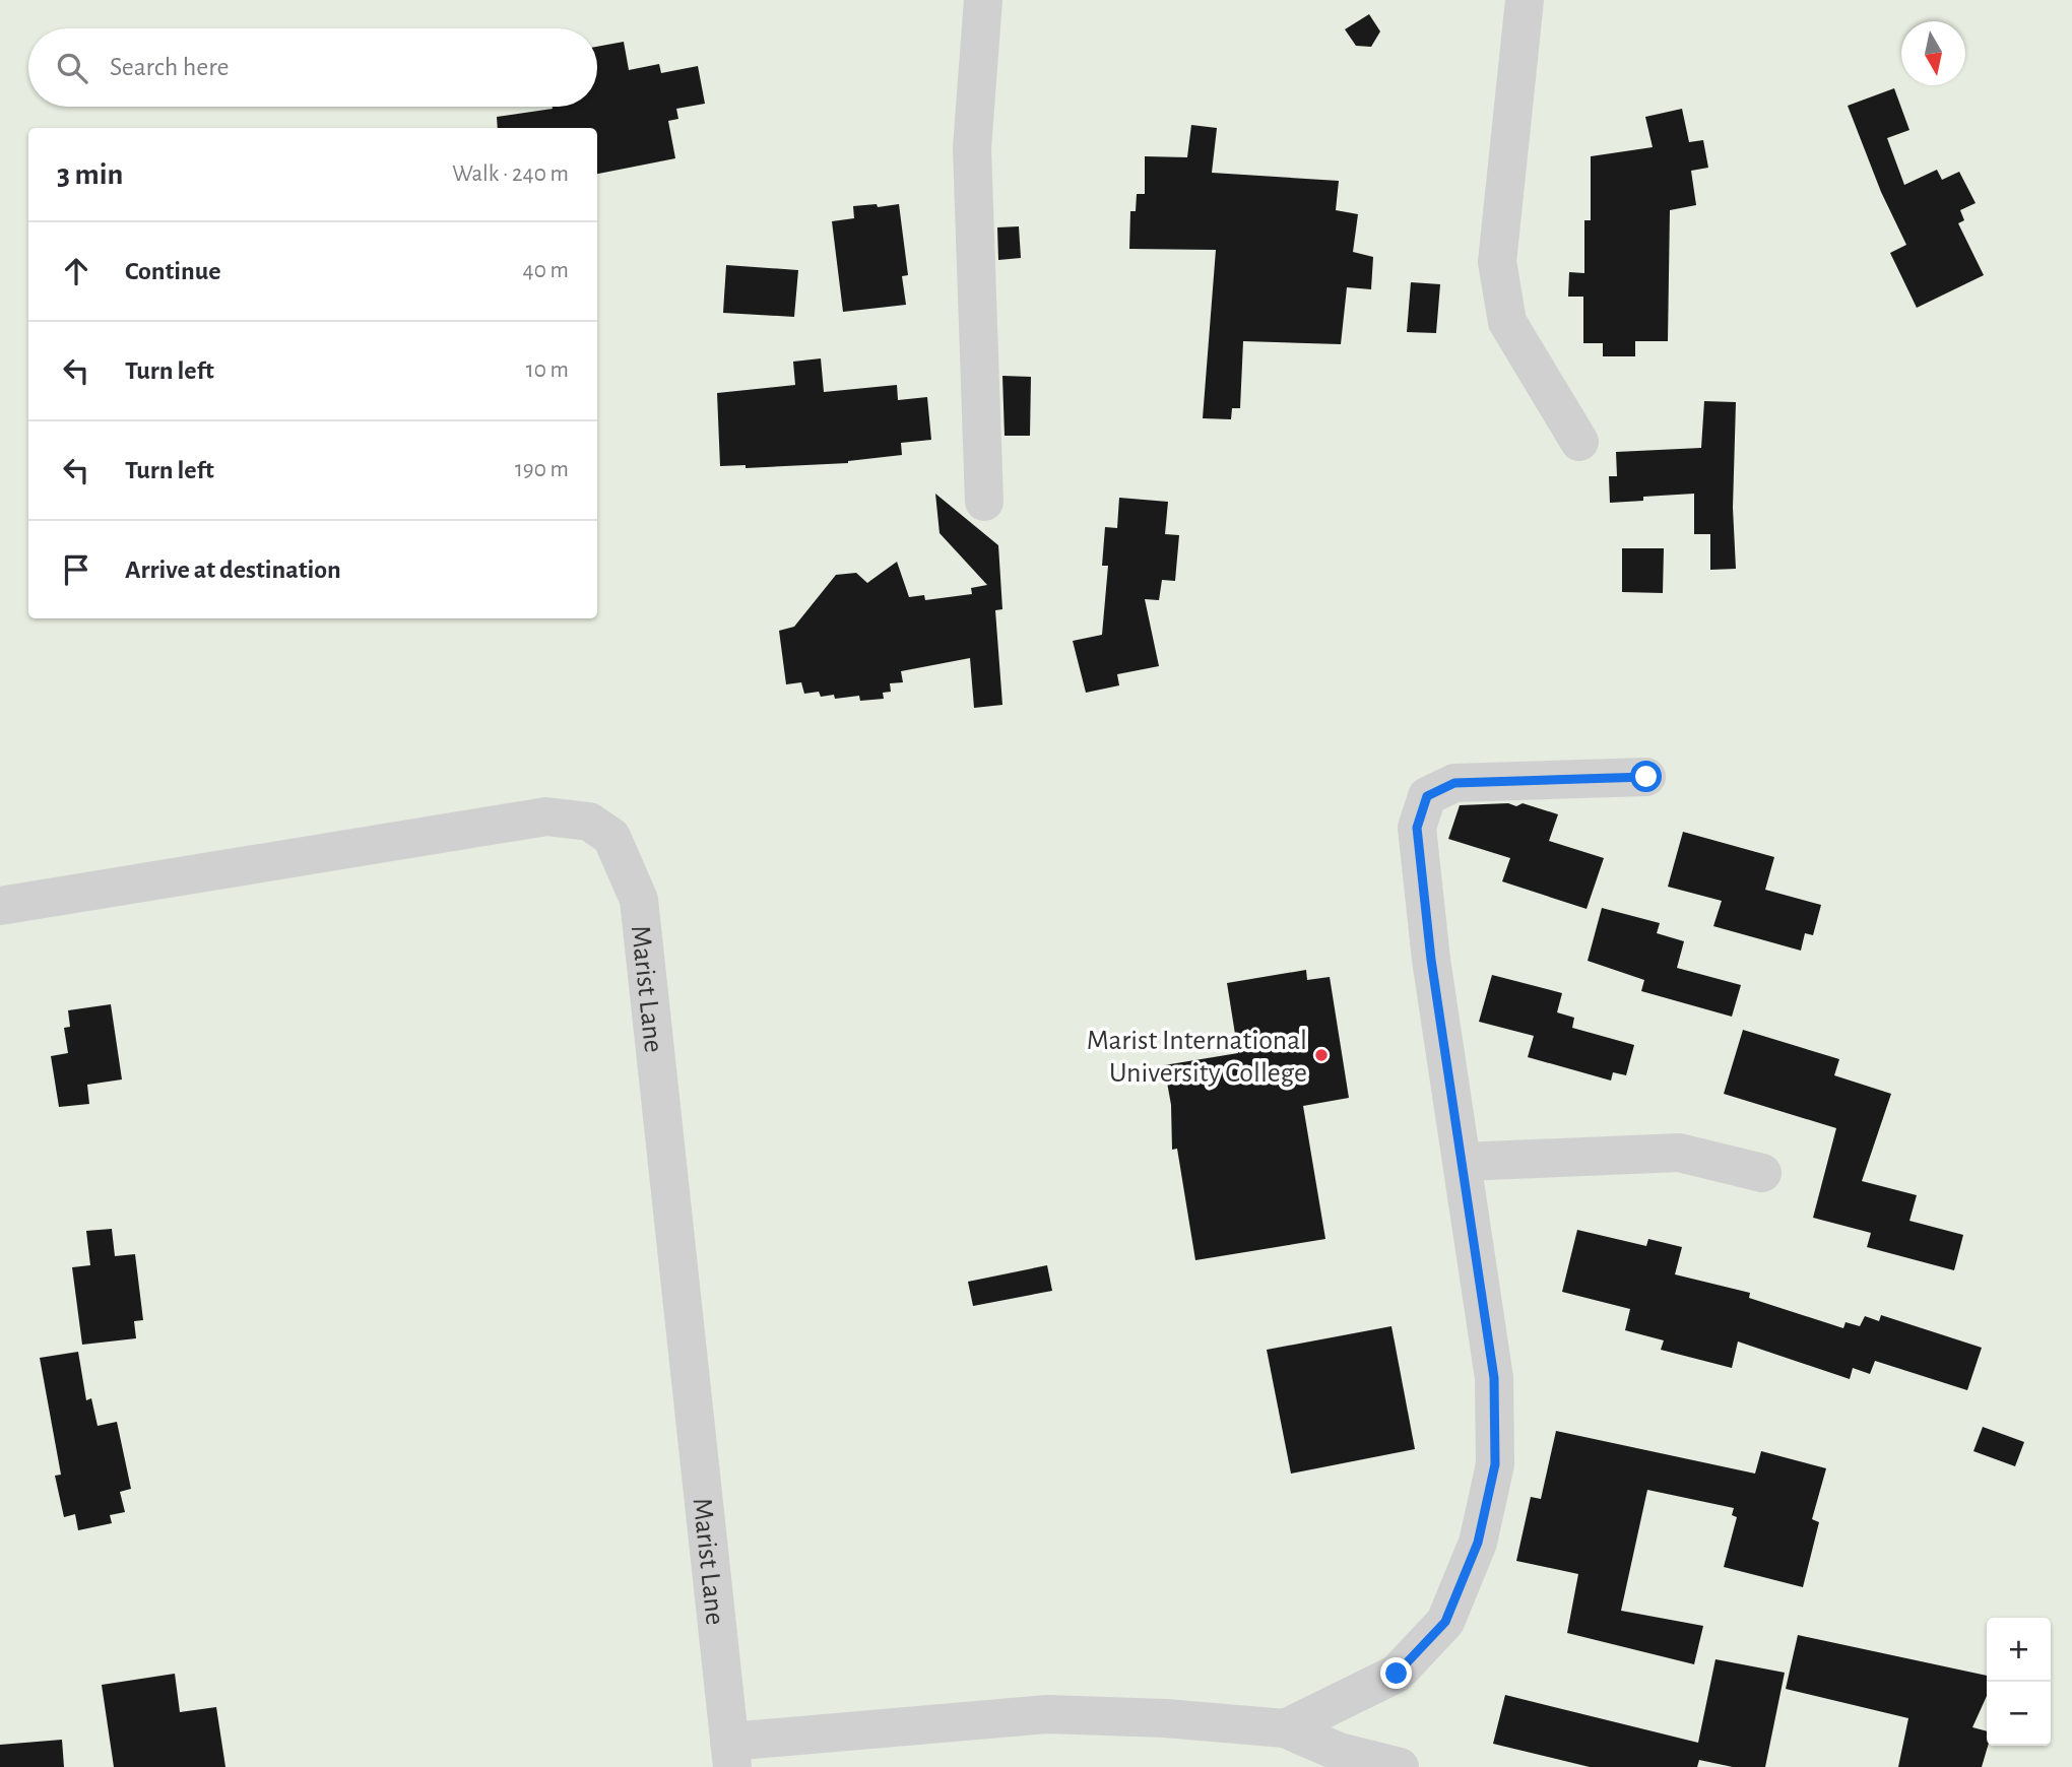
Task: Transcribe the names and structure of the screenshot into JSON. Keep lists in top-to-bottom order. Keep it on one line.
{"streets":{"street":["Marist Lane"]},"places":["Marist International University College"],"north":"bottom","page":{"search":"Search here","heading":["3 min","Walk · 240 m"],"list":[["Continue","40 m"],["Turn left","10 m"],["Turn left","190 m"],"Arrive at destination"],"map_buttons":["+","−"]}}
